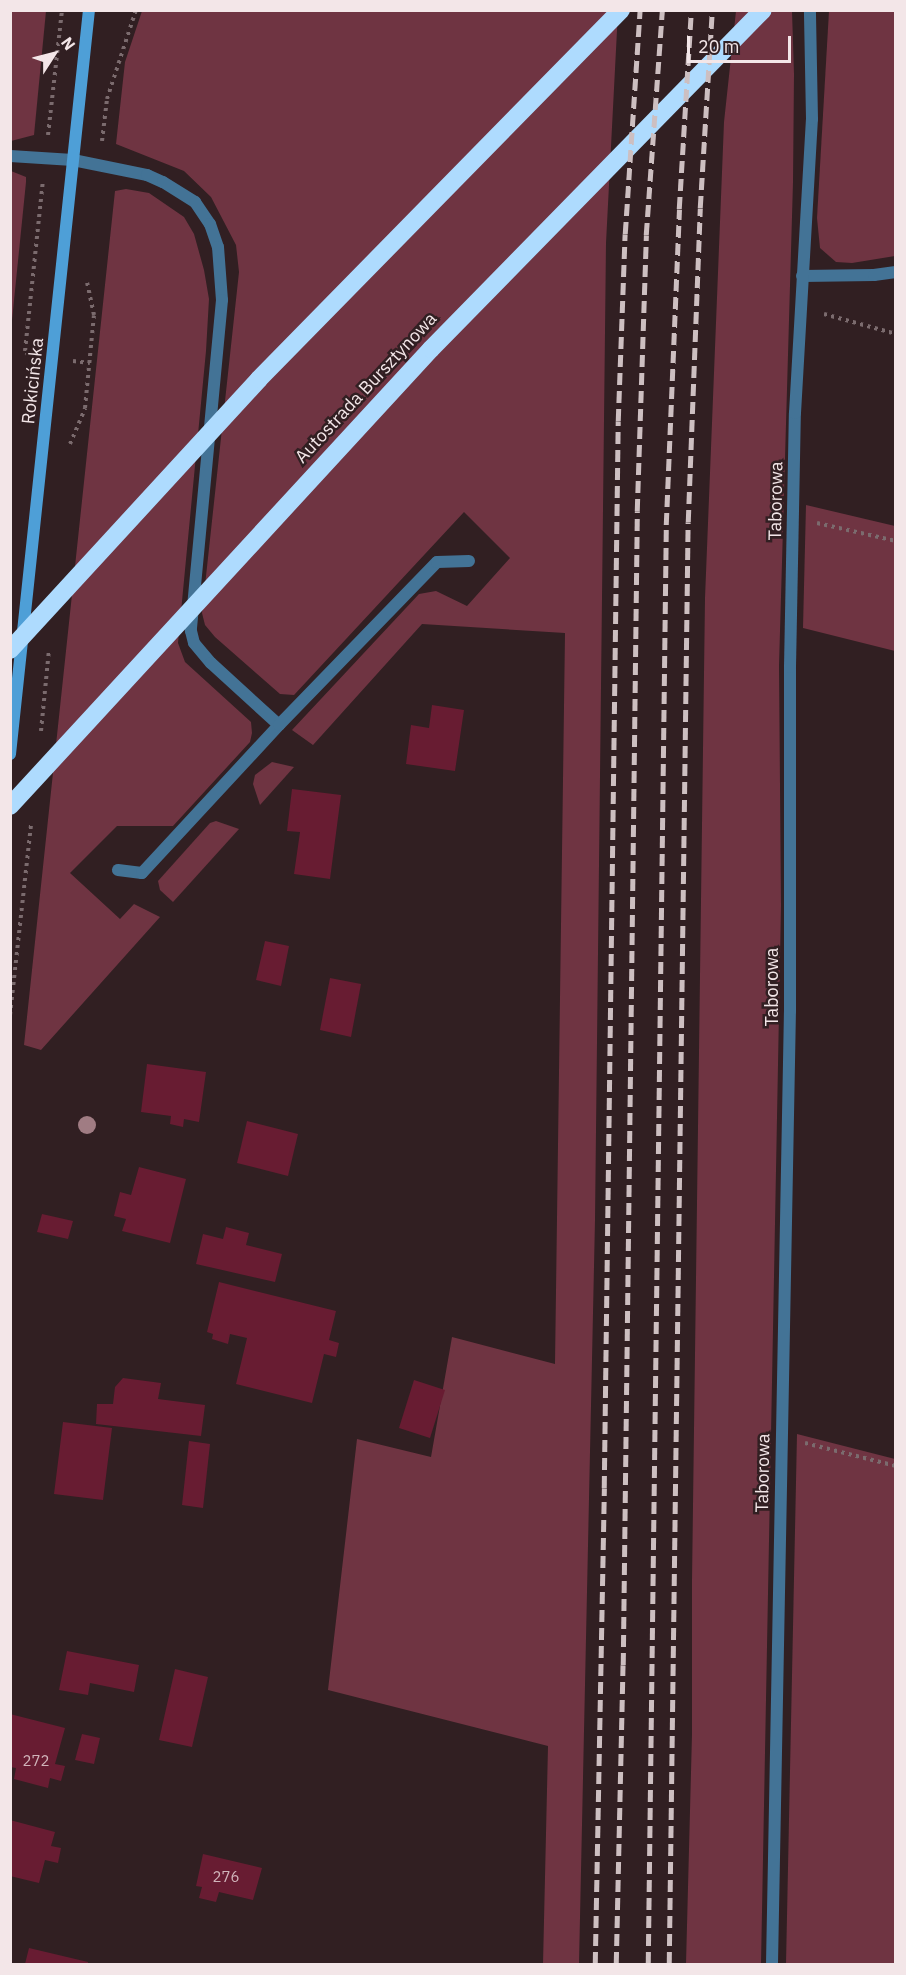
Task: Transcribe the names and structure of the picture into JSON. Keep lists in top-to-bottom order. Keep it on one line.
{"streets":{"highway":["Autostrada Bursztynowa"],"main road":["Rokicińska"],"street":["Taborowa"]},"house_numbers":["272","276"],"scale_bar":"20 m","north":"top right"}
